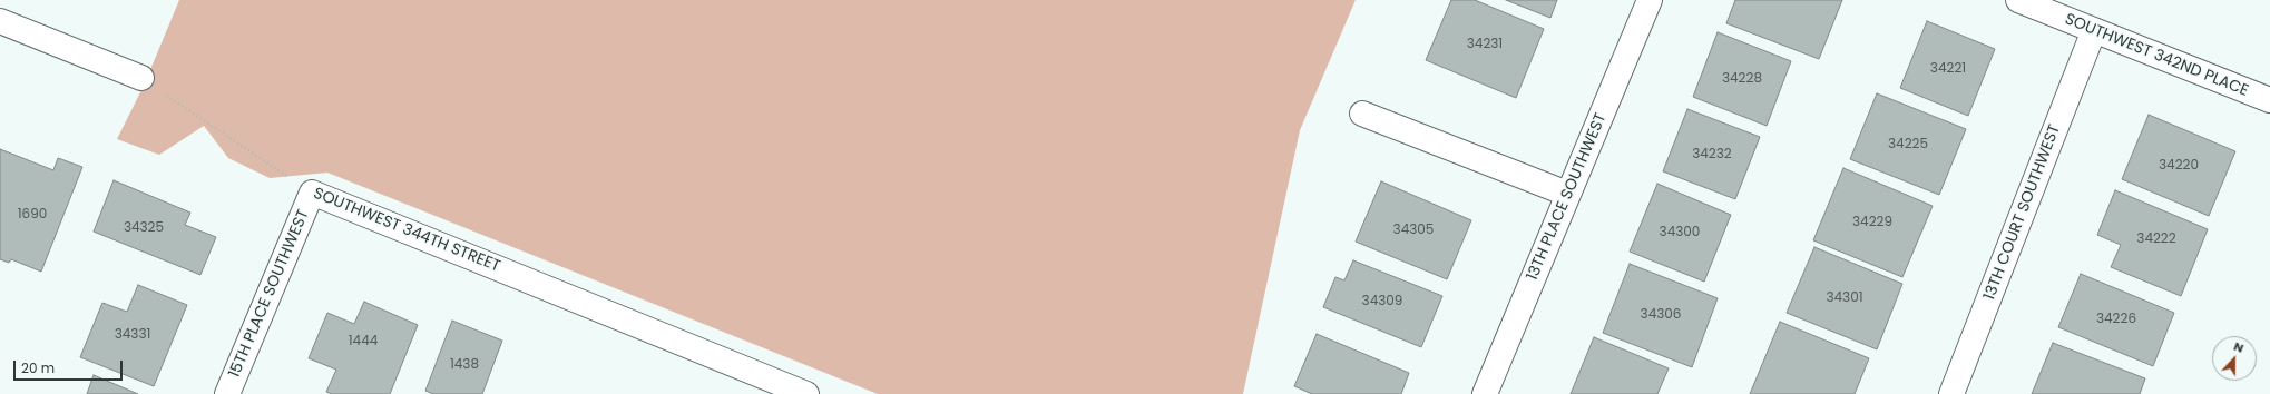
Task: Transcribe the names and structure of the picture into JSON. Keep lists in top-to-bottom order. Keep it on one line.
{"streets":{"street":["SOUTHWEST 342ND PLACE","13TH PLACE SOUTHWEST","13TH COURT SOUTHWEST","SOUTHWEST 344TH STREET","15TH PLACE SOUTHWEST"]},"crossings":[["SOUTHWEST 342ND PLACE","13TH COURT SOUTHWEST"],["SOUTHWEST 344TH STREET","15TH PLACE SOUTHWEST"]],"house_numbers":["34231","34221","34228","34225","34232","34220","1690","34229","34325","34305","34300","34222","34301","34309","34306","34226","34331","1444","1438"],"scale_bar":"20 m","north":"top"}
